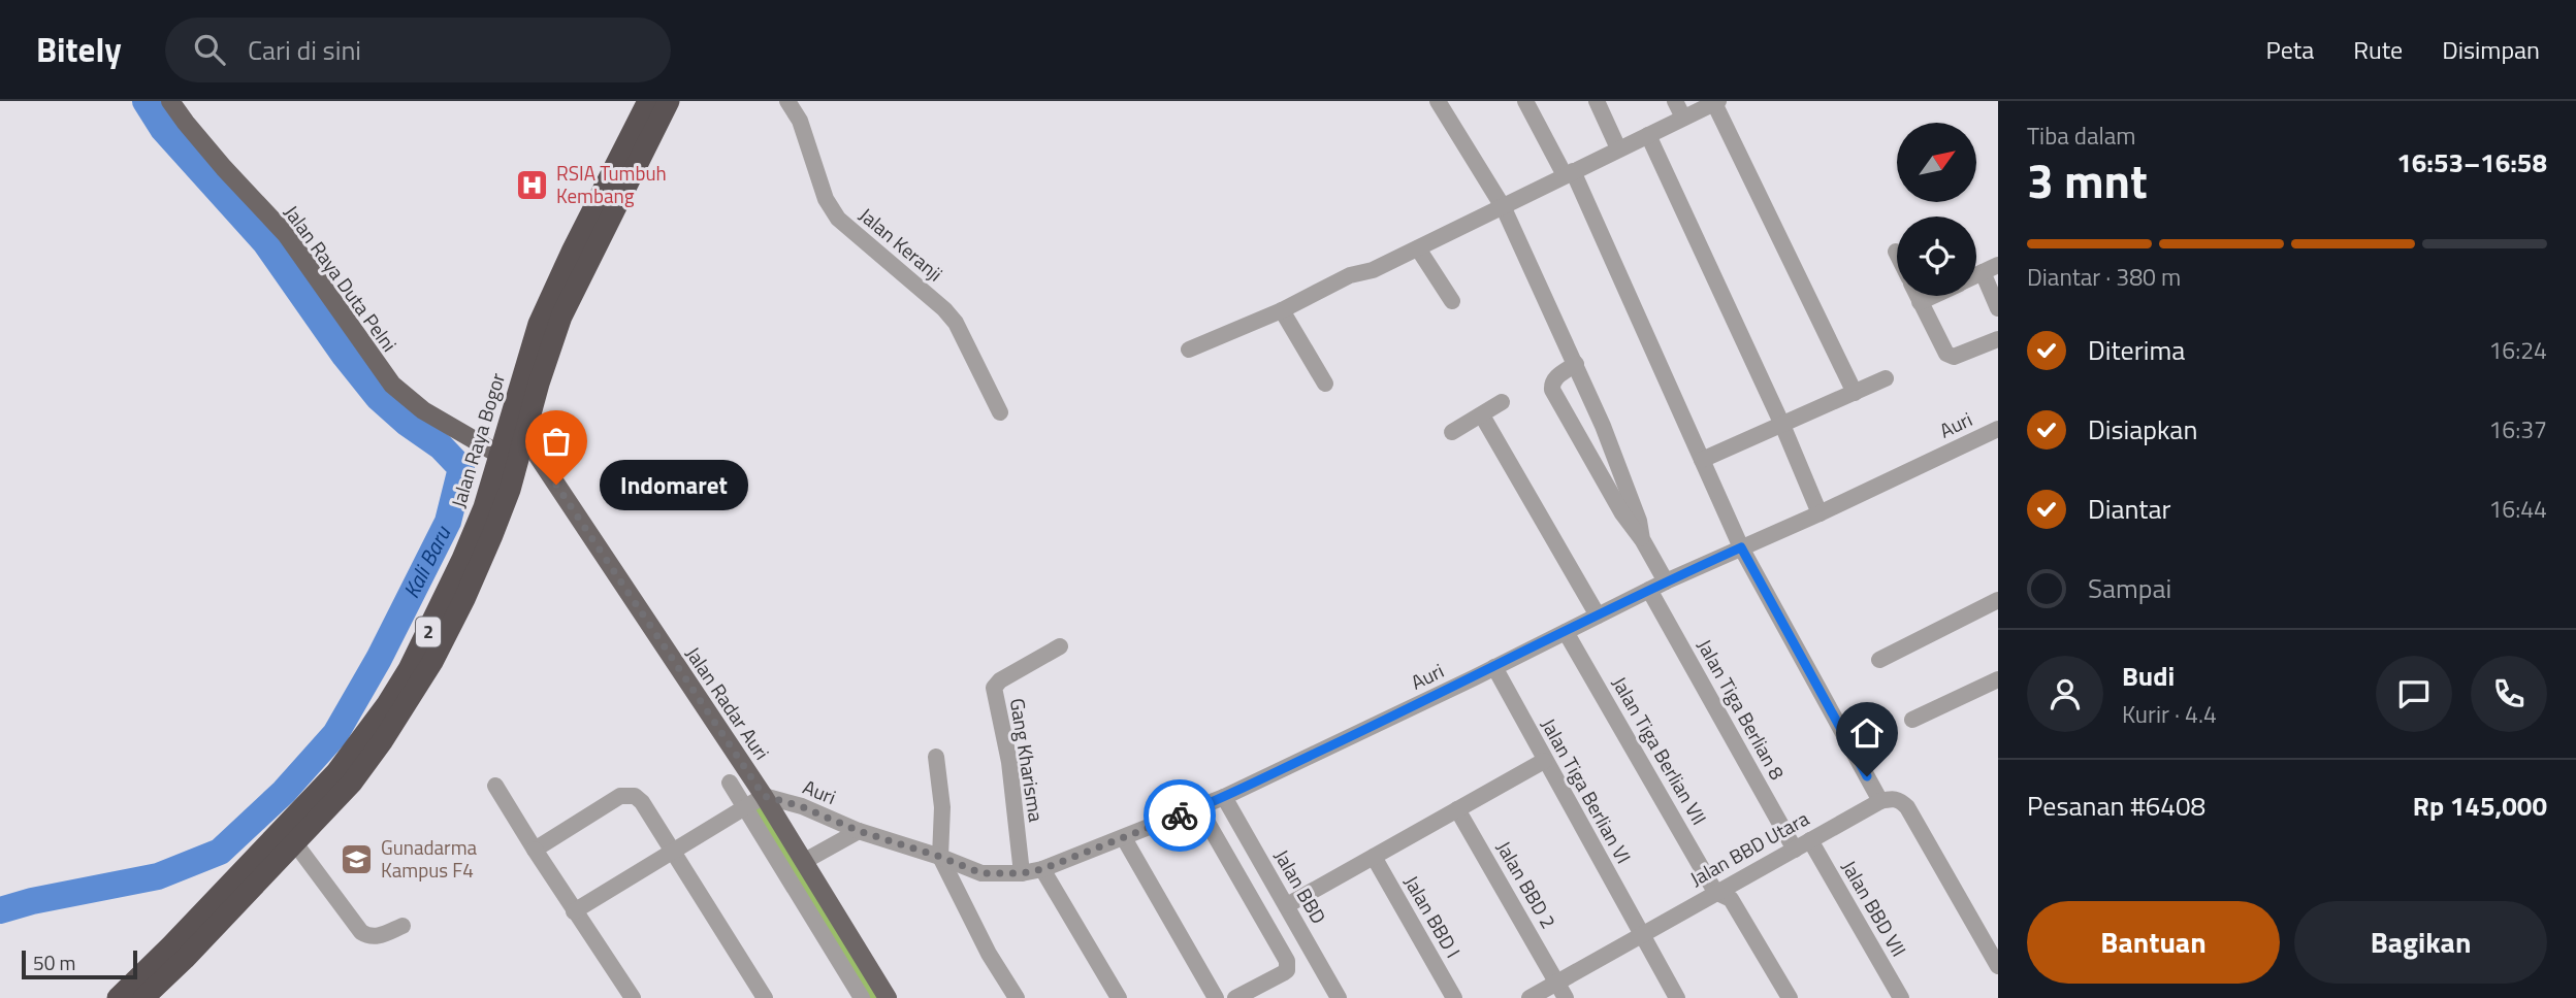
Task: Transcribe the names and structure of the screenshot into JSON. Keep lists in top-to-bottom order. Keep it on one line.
{"streets":{"highway":["Jalan Raya Bogor","2"],"main road":["Jalan Raya Duta Pelni","Jalan Radar Auri"],"street":["Jalan Keranji","Auri","Jalan Tiga Berlian 8","Jalan Tiga Berlian VII","Gang Kharisma","Jalan Tiga Berlian VI","Jalan BBD Utara","Jalan BBD 2","Jalan BBD","Jalan BBD VII","Jalan BBD I"]},"crossings":[["Jalan Raya Duta Pelni","Jalan Raya Bogor"],["Auri","Jalan Radar Auri"],["Auri","Jalan Tiga Berlian 8"],["Auri","Jalan Tiga Berlian VII"],["Auri","Gang Kharisma"],["Auri","Jalan Tiga Berlian VI"],["Auri","Jalan BBD"],["Jalan Raya Bogor","Jalan Radar Auri"],["Jalan Tiga Berlian 8","Jalan BBD Utara"],["Jalan Tiga Berlian VII","Jalan BBD Utara"],["Jalan Tiga Berlian VI","Jalan BBD Utara"],["Jalan BBD Utara","Jalan BBD 2"],["Jalan BBD Utara","Jalan BBD VII"]],"water":["Kali Baru"],"places":{"hospital":["RSIA Tumbuh Kembang"],"other":["Indomaret"],"school or university":["Gunadarma Kampus F4"]},"scale_bar":"50 m","north":"top right","page":{"header":"Bitely","search":"Cari di sini","nav":["Peta","Rute","Disimpan"],"heading":["3 mnt","Tiba dalam","16:53–16:58"],"panel":["Budi","Kurir · 4.4","Pesanan #6408","Rp 145,000"],"bar":"Diantar · 380 m","list":[["Diterima","16:24"],["Disiapkan","16:37"],["Diantar","16:44"],"Sampai"],"bubble":"Indomaret","buttons":["Bantuan","Bagikan"],"scale":"50 m"}}
